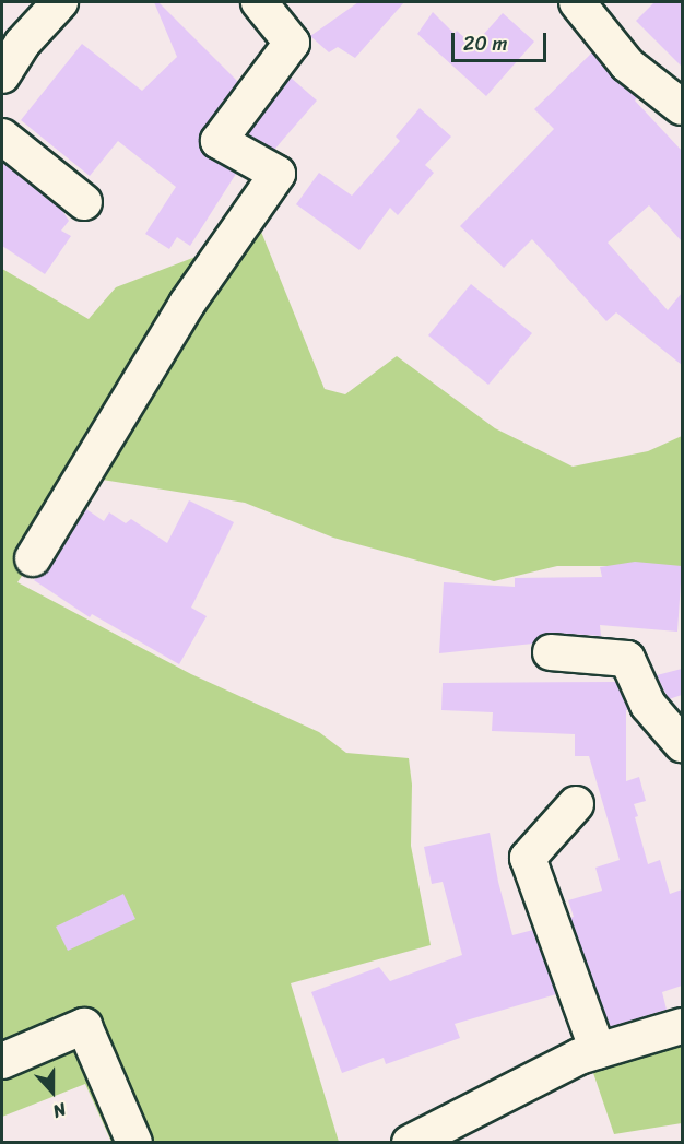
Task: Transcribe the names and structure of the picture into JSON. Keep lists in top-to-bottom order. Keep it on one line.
{"scale_bar":"20 m","north":"bottom"}
